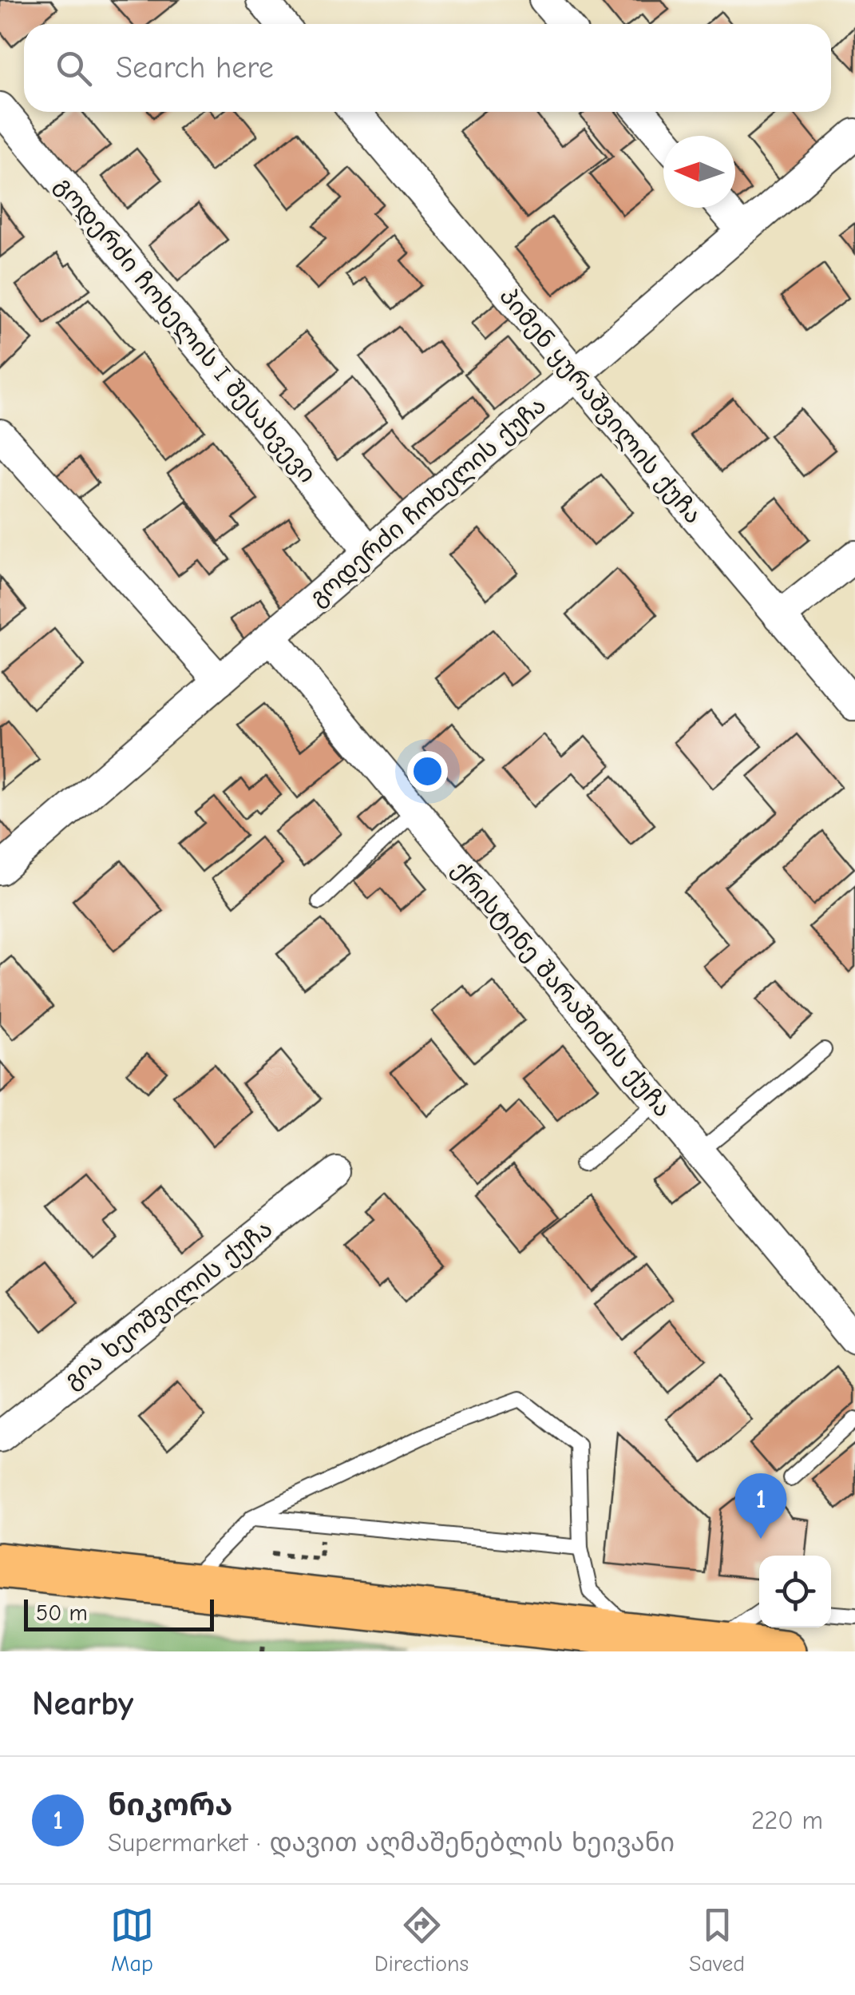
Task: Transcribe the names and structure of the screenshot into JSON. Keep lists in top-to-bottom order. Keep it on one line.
{"streets":{"street":["გოდერძი ჩოხელის I შესახვევი","პიმენ ყურაშვილის ქუჩა","გოდერძი ჩოხელის ქუჩა","ქრისტინე შარაშიძის ქუჩა","გია ხეოშვილის ქუჩა"]},"crossings":[["გოდერძი ჩოხელის I შესახვევი","გოდერძი ჩოხელის ქუჩა"],["პიმენ ყურაშვილის ქუჩა","გოდერძი ჩოხელის ქუჩა"],["გოდერძი ჩოხელის ქუჩა","ქრისტინე შარაშიძის ქუჩა"]],"scale_bar":"50 m","north":"left","page":{"search":"Search here","pins":"1","scale":"50 m","heading":"Nearby","list":[{"mark":"1","name":"ნიკორა","note":"Supermarket · დავით აღმაშენებლის ხეივანი","value":"220 m"}],"nav":["Map","Directions","Saved"]}}
